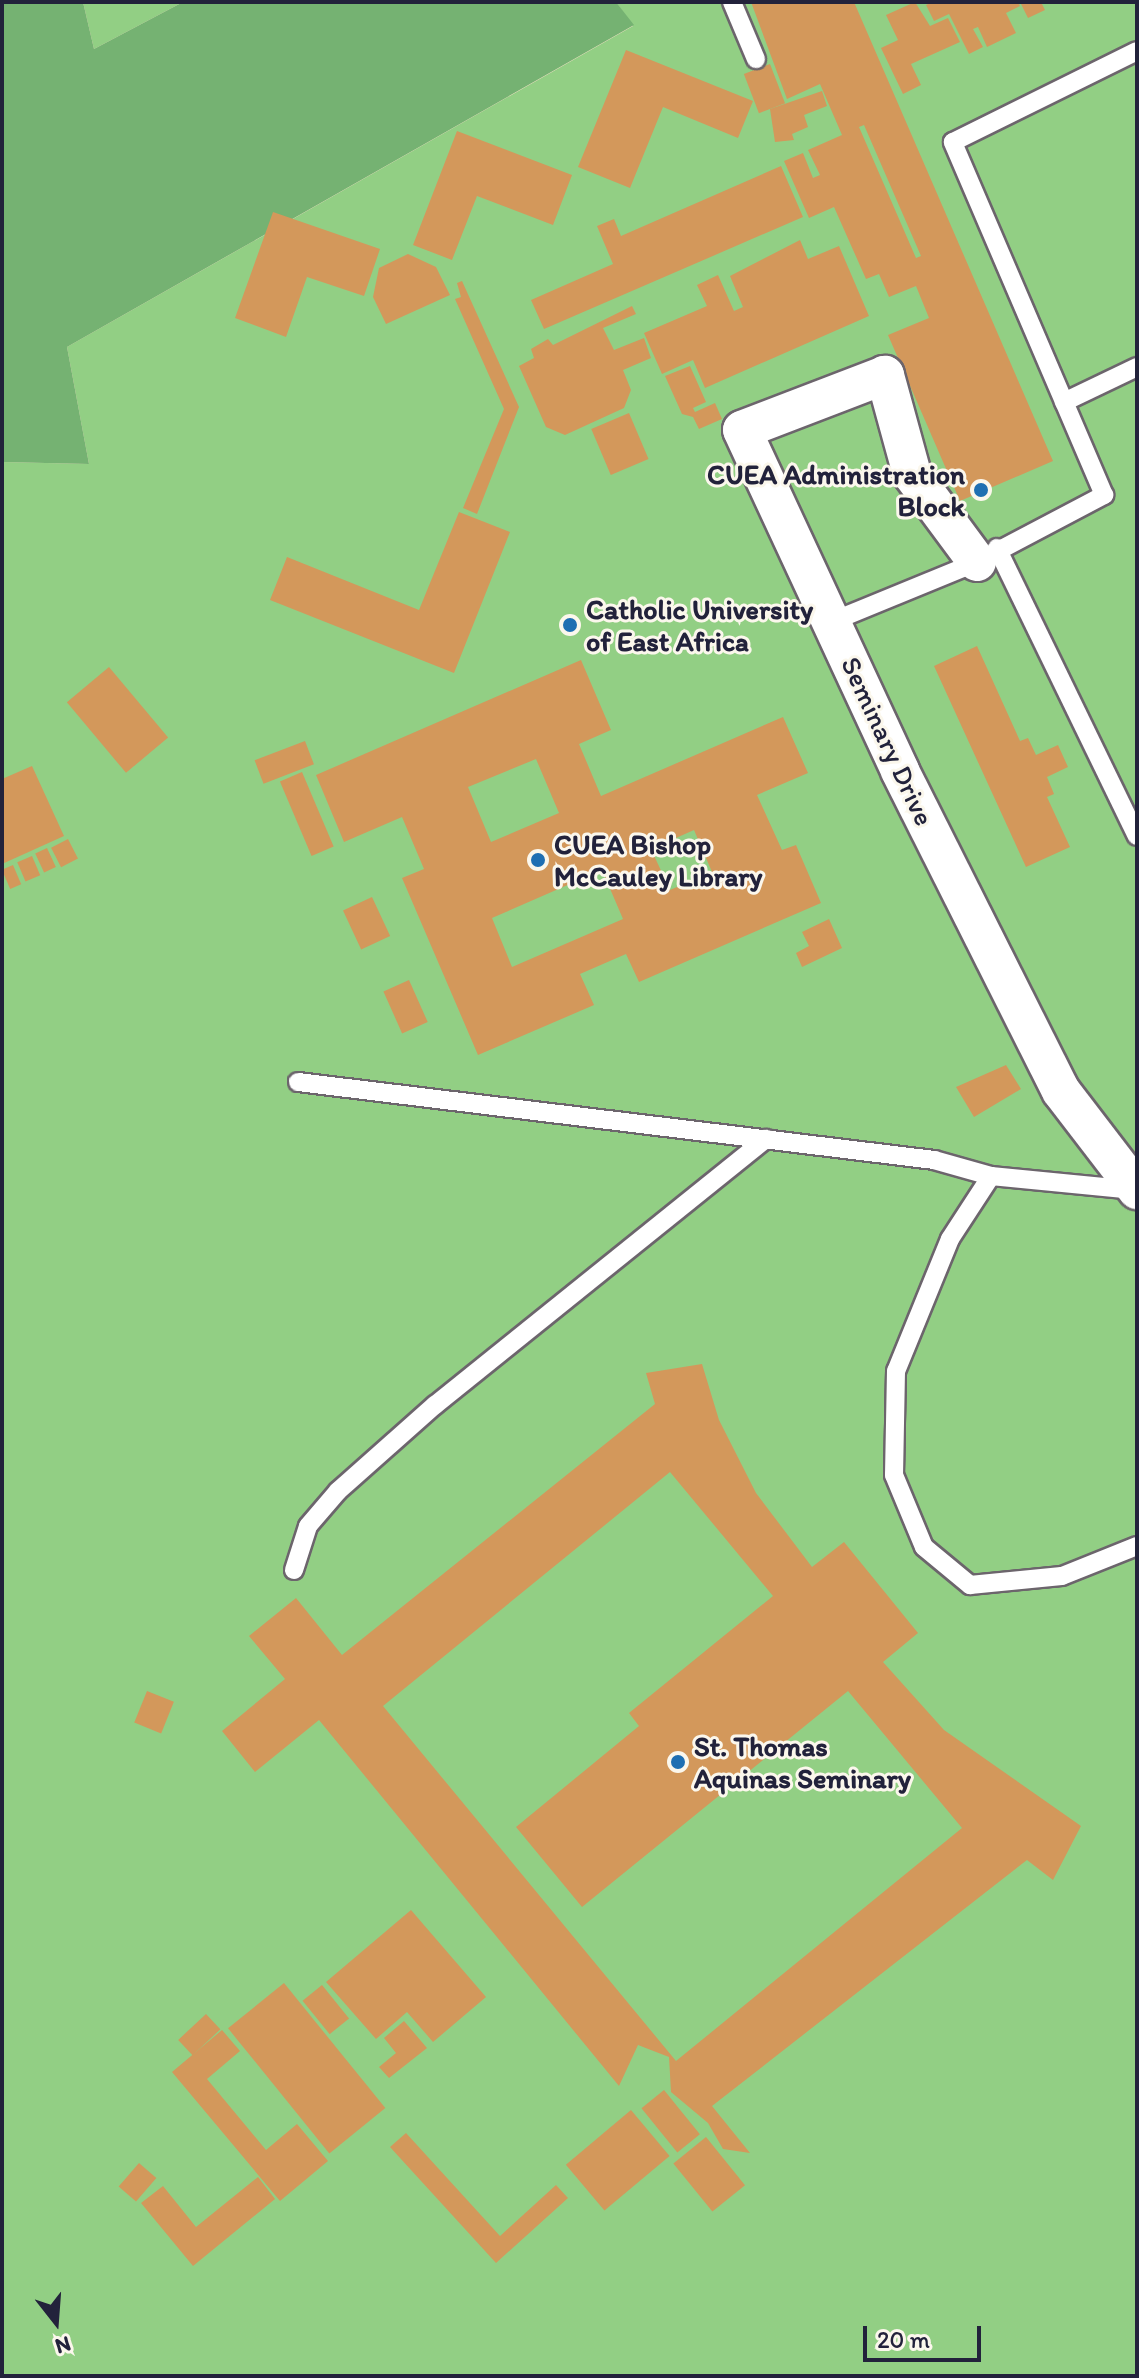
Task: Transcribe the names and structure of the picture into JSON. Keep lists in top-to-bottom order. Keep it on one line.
{"streets":{"street":["Seminary Drive"]},"places":["CUEA Administration Block","Catholic University of East Africa","CUEA Bishop McCauley Library","St. Thomas Aquinas Seminary"],"scale_bar":"20 m","north":"bottom"}
